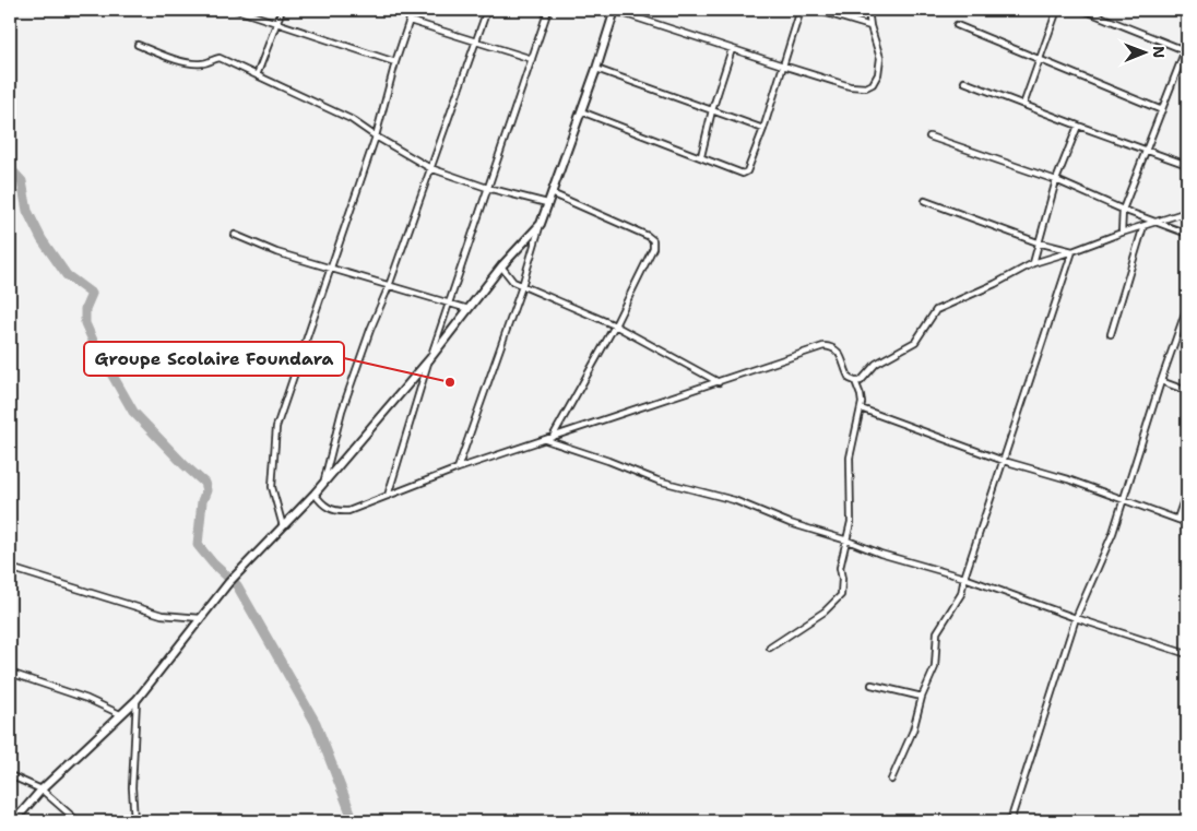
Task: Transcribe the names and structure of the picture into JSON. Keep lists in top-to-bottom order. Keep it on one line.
{"places":["Groupe Scolaire Foundara"],"north":"right"}
